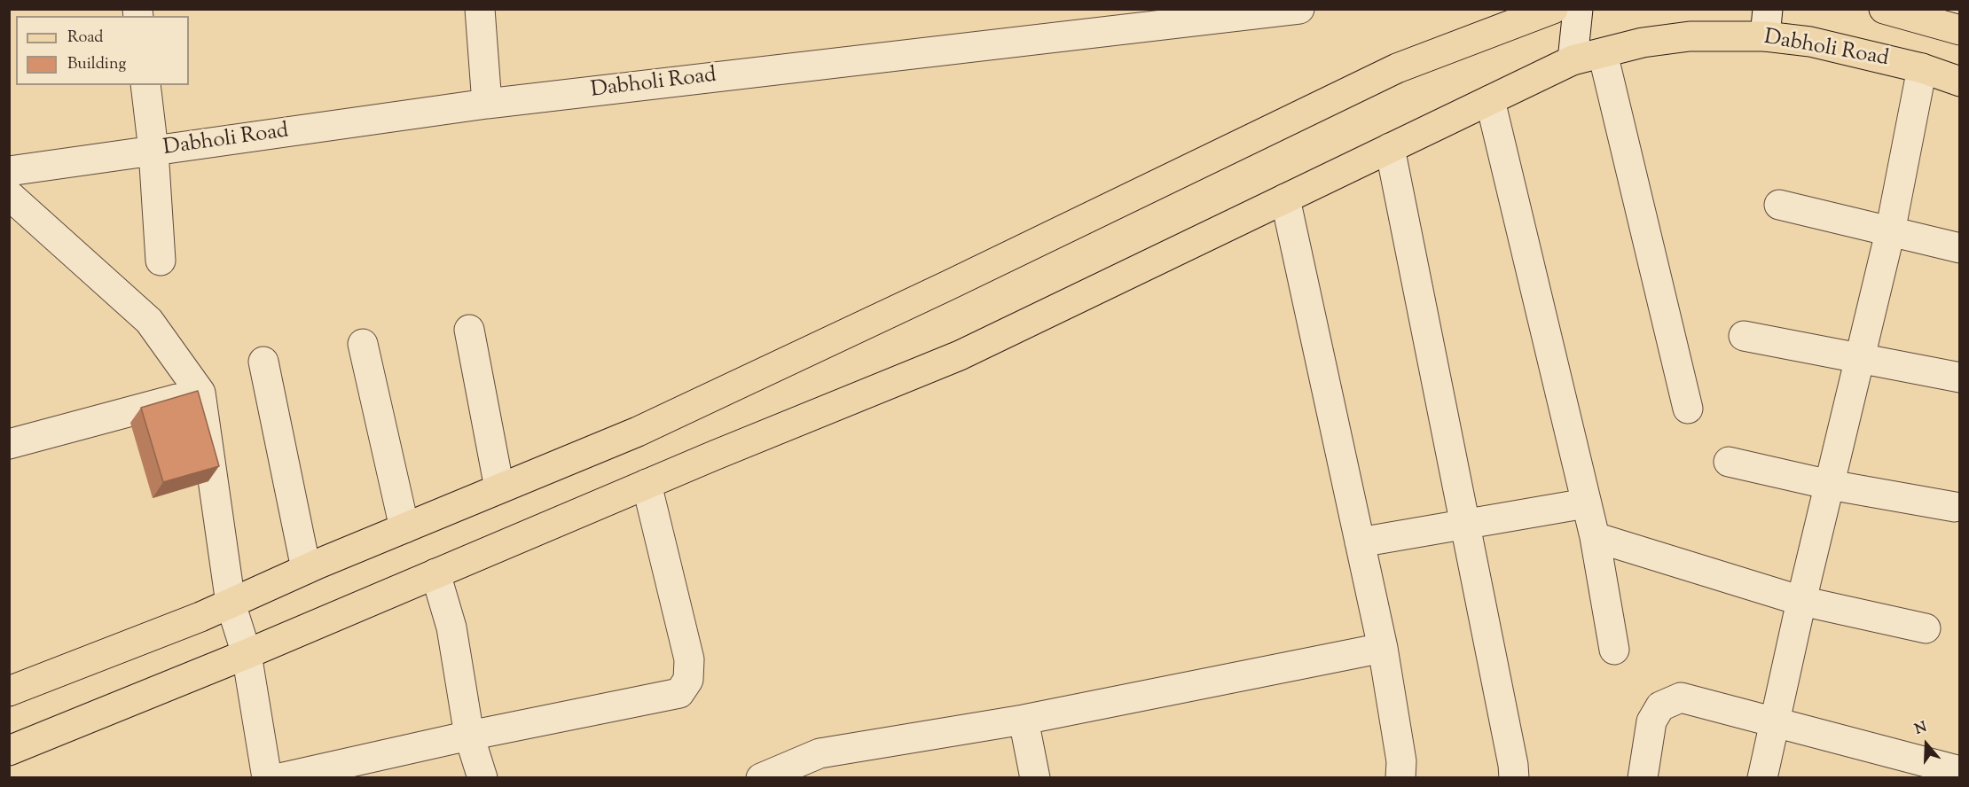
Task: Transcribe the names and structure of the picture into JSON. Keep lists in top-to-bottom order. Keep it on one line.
{"streets":{"main road":["Dabholi Road"]},"legend":["Road","Building"],"north":"top"}
